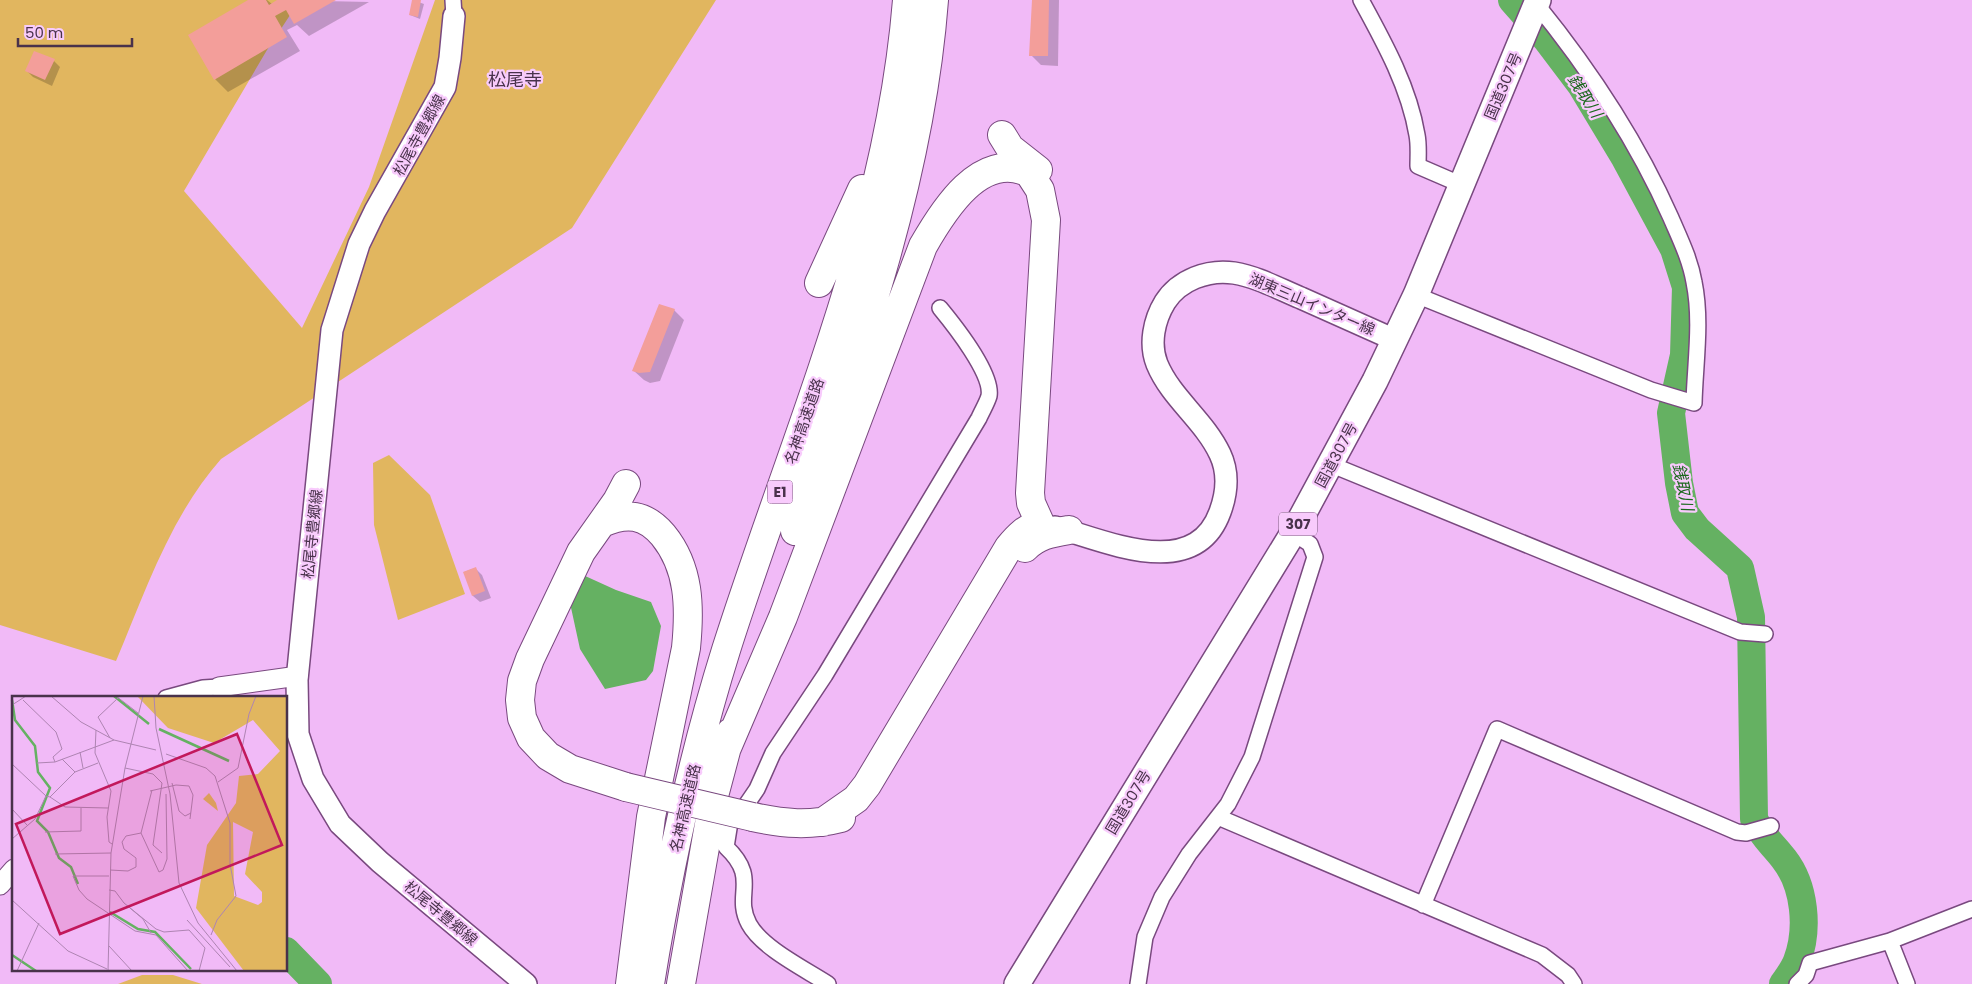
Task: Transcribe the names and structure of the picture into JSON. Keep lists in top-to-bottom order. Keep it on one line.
{"streets":{"highway":["国道307号","名神高速道路","E1","307"],"main road":["松尾寺豊郷線","湖東三山インター線"]},"crossings":[["国道307号","湖東三山インター線"]],"districts":["松尾寺"],"water":["銭取川"],"scale_bar":"50 m"}
